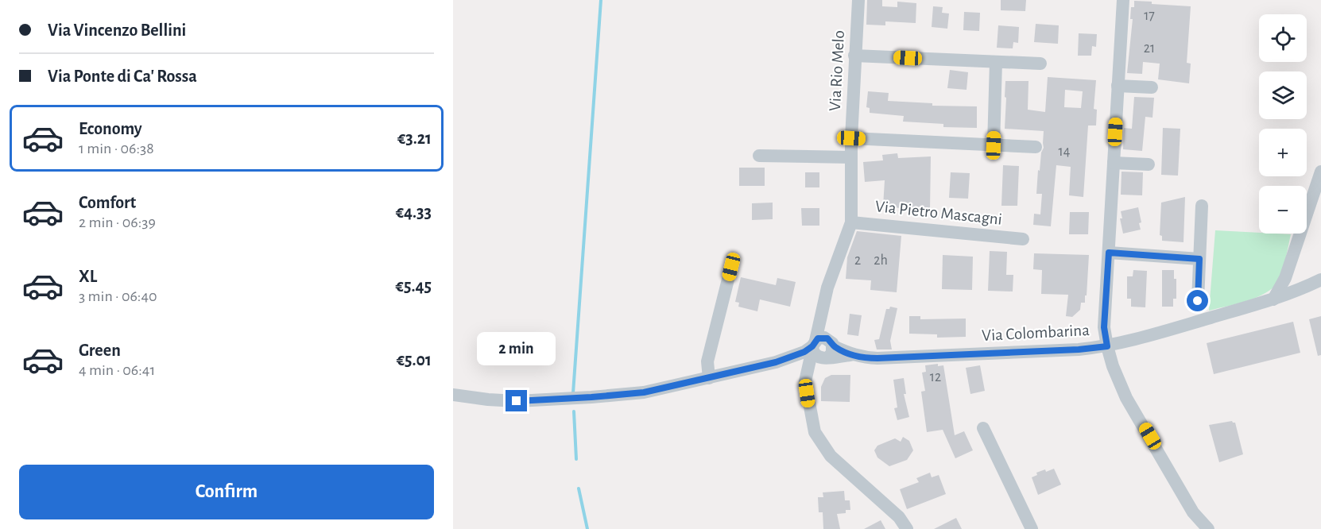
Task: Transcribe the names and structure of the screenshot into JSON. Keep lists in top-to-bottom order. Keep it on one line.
{"streets":{"street":["Via Rio Melo","Via Pietro Mascagni","Via Colombarina"]},"crossings":[["Via Rio Melo","Via Pietro Mascagni"],["Via Rio Melo","Via Colombarina"]],"house_numbers":["17","21","14","2","2h","12"],"page":{"banner":["Via Vincenzo Bellini","Via Ponte di Ca' Rossa"],"map_buttons":["+","−"],"list":[{"name":"Economy","note":"1 min · 06:38","value":"€3.21"},{"name":"Comfort","note":"2 min · 06:39","value":"€4.33"},{"name":"XL","note":"3 min · 06:40","value":"€5.45"},{"name":"Green","note":"4 min · 06:41","value":"€5.01"}],"bubble":"2 min","buttons":"Confirm"}}
